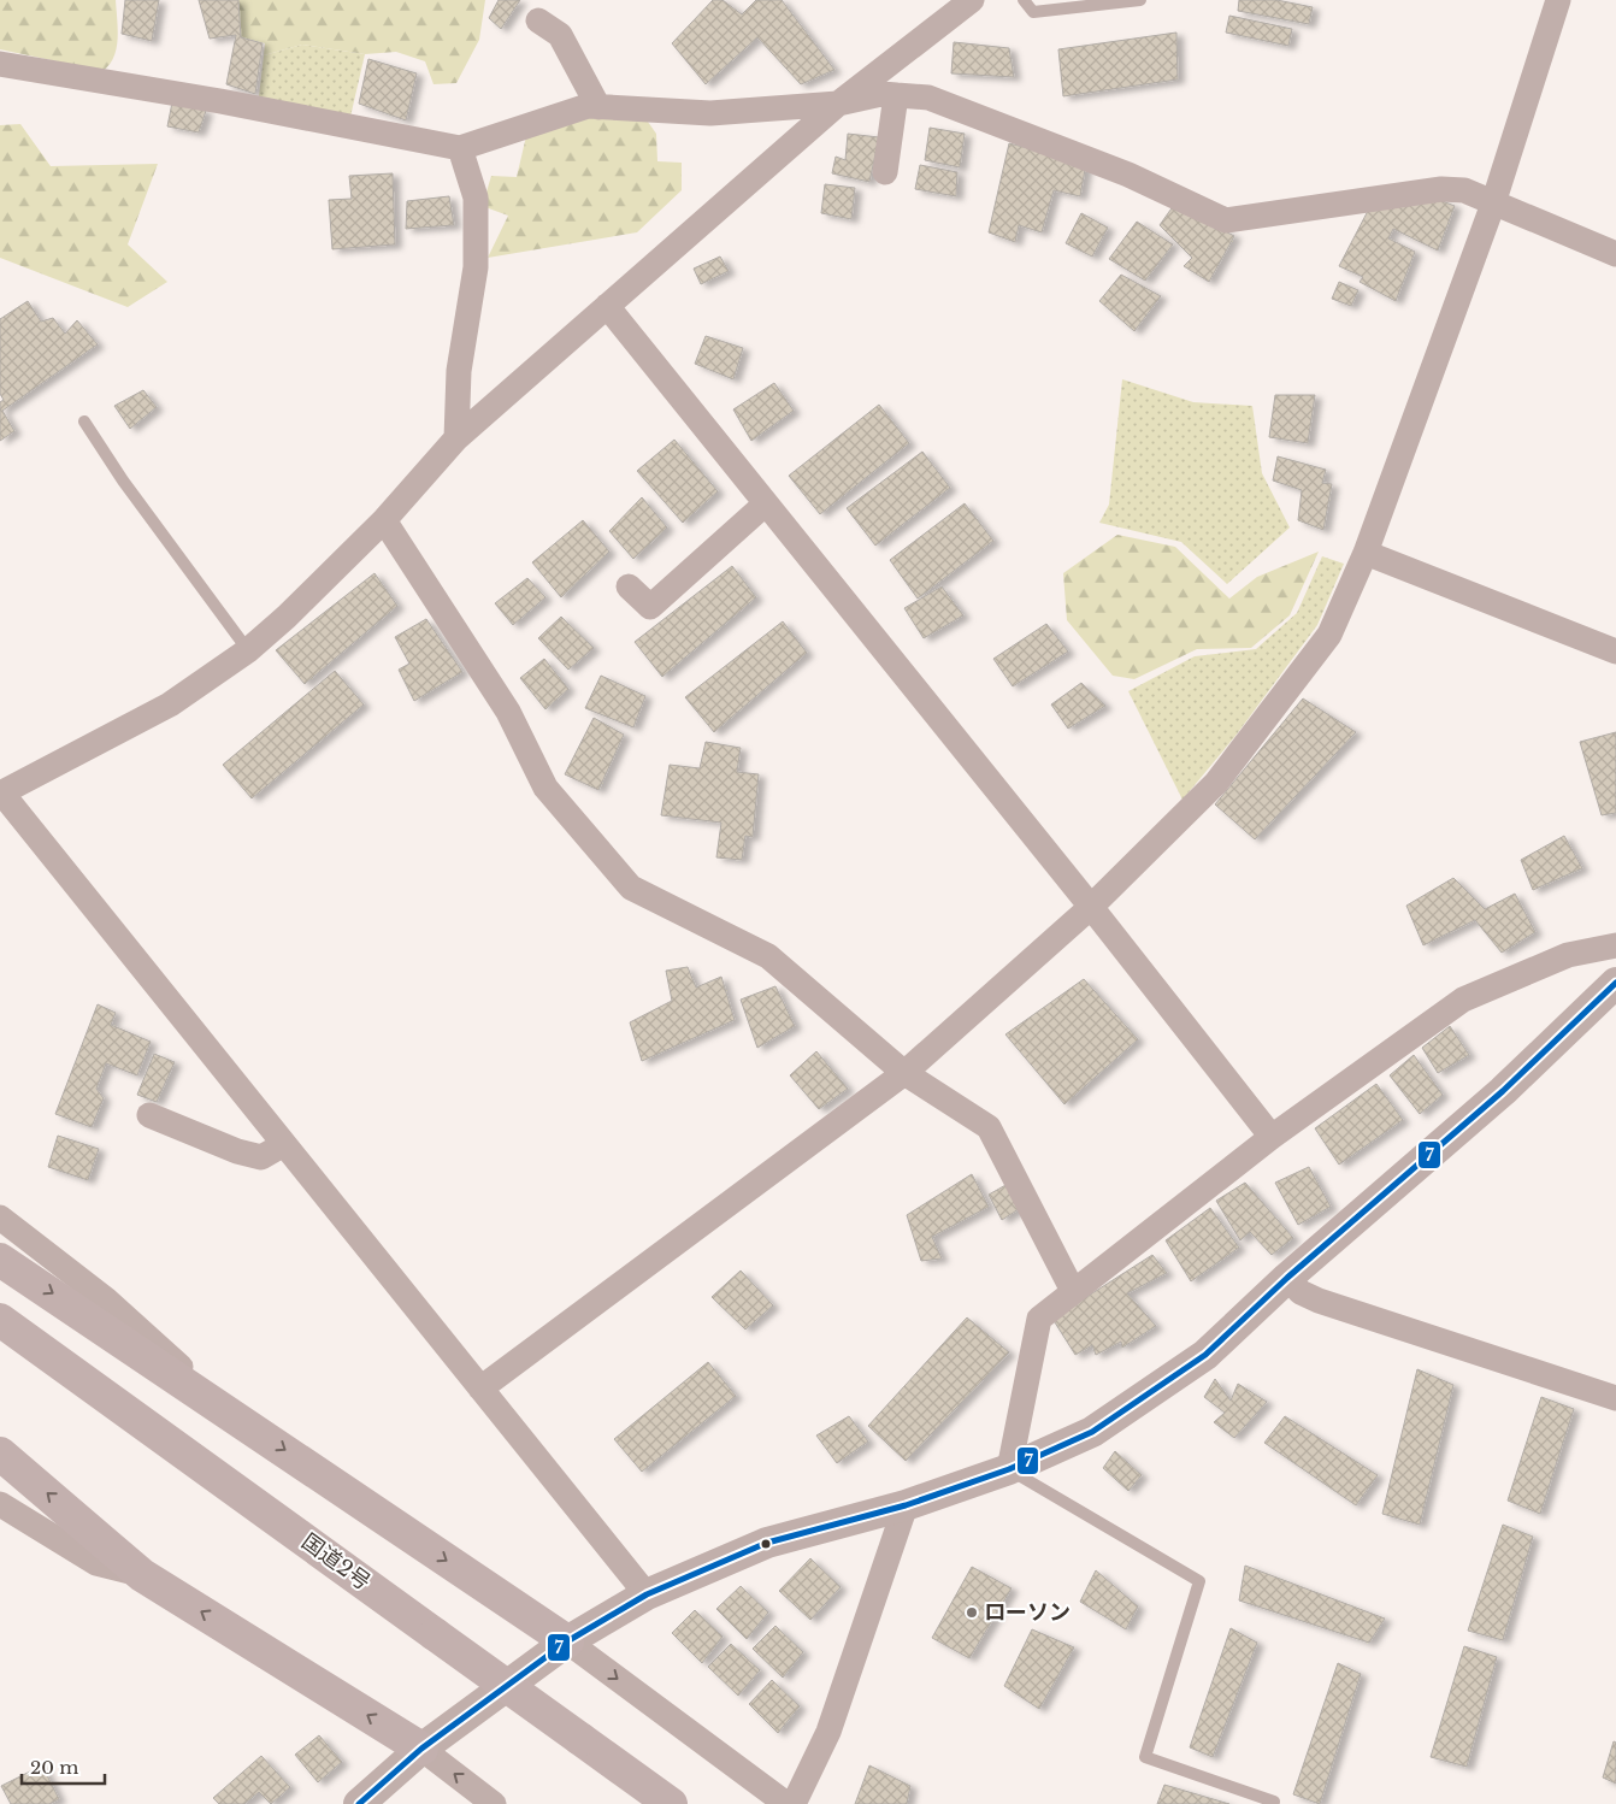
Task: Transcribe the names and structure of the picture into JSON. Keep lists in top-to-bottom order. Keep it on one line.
{"streets":{"highway":["国道2号"]},"places":["ローソン"],"lines":["transit line 7"],"scale_bar":"20 m"}
